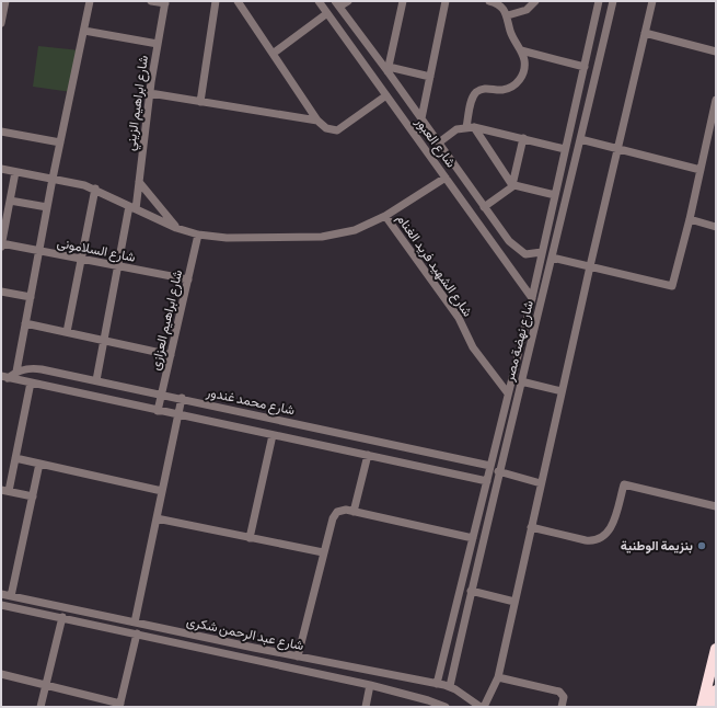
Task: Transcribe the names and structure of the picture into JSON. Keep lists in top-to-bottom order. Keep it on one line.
{"streets":{"street":["شارع ابراهيم الزيني","شارع العبور","شارع السلامونى","شارع الشهيد فريد الغنام","شارع ابراهيم العزازى","شارع نهضة مصر","شارع محمد غندور","شارع عبد الرحمن شكرى"]},"crossings":[["شارع ابراهيم الزيني","شارع السلامونى"],["شارع ابراهيم الزيني","شارع محمد غندور"],["شارع العبور","شارع نهضة مصر"],["شارع السلامونى","شارع ابراهيم العزازى"],["شارع الشهيد فريد الغنام","شارع نهضة مصر"],["شارع ابراهيم العزازى","شارع محمد غندور"],["شارع نهضة مصر","شارع محمد غندور"],["شارع نهضة مصر","شارع عبد الرحمن شكرى"]],"places":["بنزيمة الوطنية"]}
